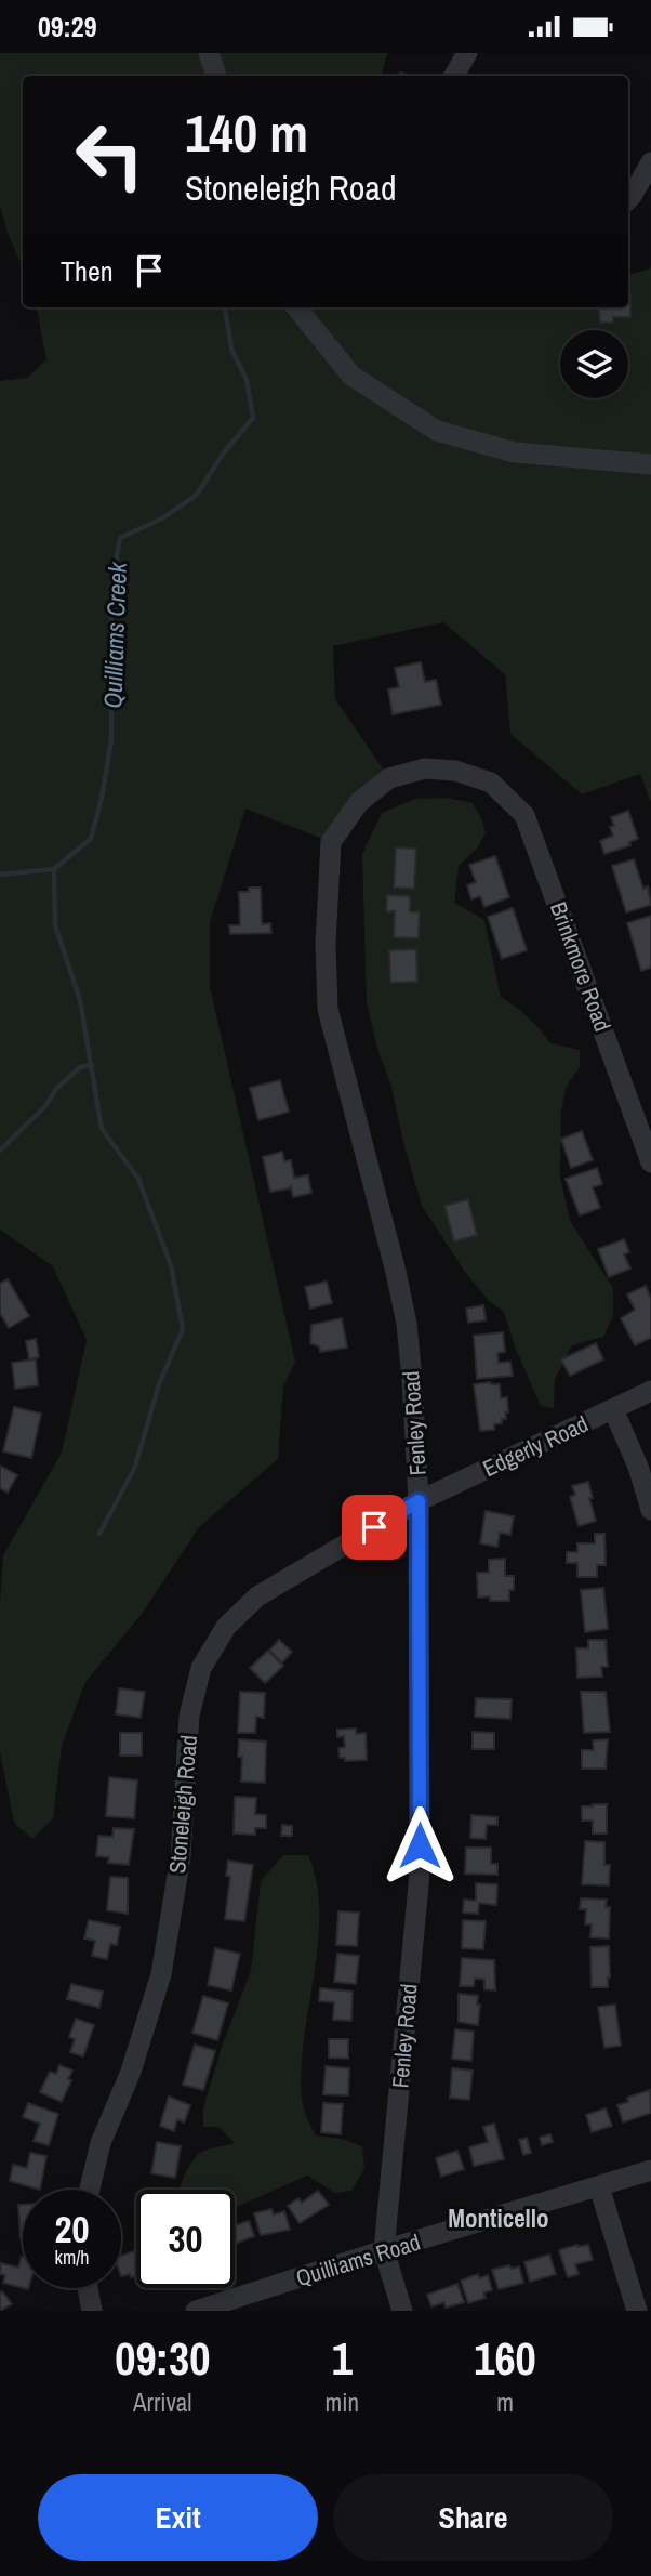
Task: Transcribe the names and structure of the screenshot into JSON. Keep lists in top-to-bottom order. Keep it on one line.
{"streets":{"street":["Brinkmore Road","Fenley Road","Edgerly Road","Stoneleigh Road","Quilliams Road"]},"crossings":[["Brinkmore Road","Fenley Road"],["Fenley Road","Edgerly Road"],["Fenley Road","Stoneleigh Road"],["Fenley Road","Quilliams Road"],["Edgerly Road","Stoneleigh Road"]],"districts":["Monticello"],"water":["Quilliams Creek"],"page":{"status":"09:29","turn":["140 m","Stoneleigh Road"],"then":"Then","speed":"20 km/h","limit":"30","eta":["09:30","Arrival","1","min","160","m"],"buttons":["Exit","Share"]}}
